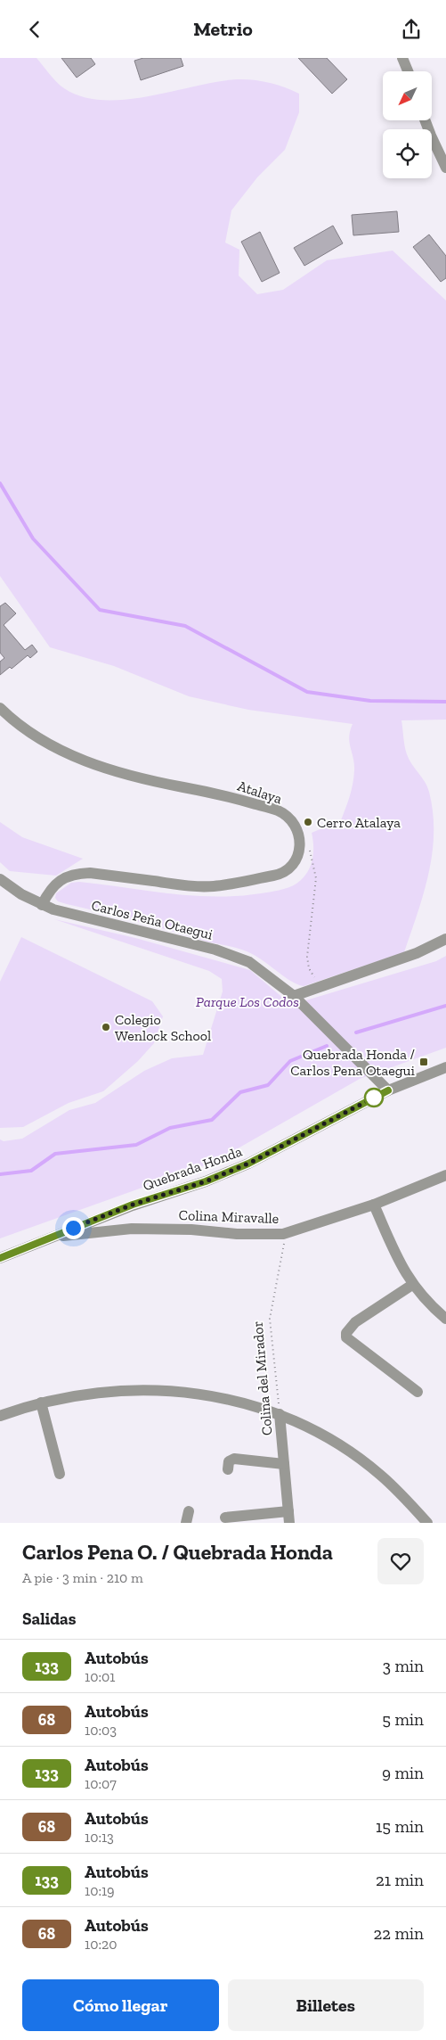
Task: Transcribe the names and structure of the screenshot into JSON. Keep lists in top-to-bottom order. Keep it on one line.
{"streets":{"street":["Atalaya","Carlos Peña Otaegui","Quebrada Honda","Colina Miravalle","Colina del Mirador"]},"crossings":[["Carlos Peña Otaegui","Quebrada Honda"],["Quebrada Honda","Colina Miravalle"],["Colina Miravalle","Colina del Mirador"]],"parks":["Parque Los Codos"],"places":{"other":["Cerro Atalaya","Colegio Wenlock School"],"transit":["Quebrada Honda / Carlos Pena Otaegui"]},"lines":["bus line 133"],"north":"bottom left","page":{"header":"Metrio","heading":[["Carlos Pena O. / Quebrada Honda","A pie · 3 min · 210 m"],"Salidas"],"list":[{"mark":"133","name":"Autobús","note":"10:01","value":"3 min"},{"mark":"68","name":"Autobús","note":"10:03","value":"5 min"},{"mark":"133","name":"Autobús","note":"10:07","value":"9 min"},{"mark":"68","name":"Autobús","note":"10:13","value":"15 min"},{"mark":"133","name":"Autobús","note":"10:19","value":"21 min"},{"mark":"68","name":"Autobús","note":"10:20","value":"22 min"}],"buttons":["Cómo llegar","Billetes"]}}
